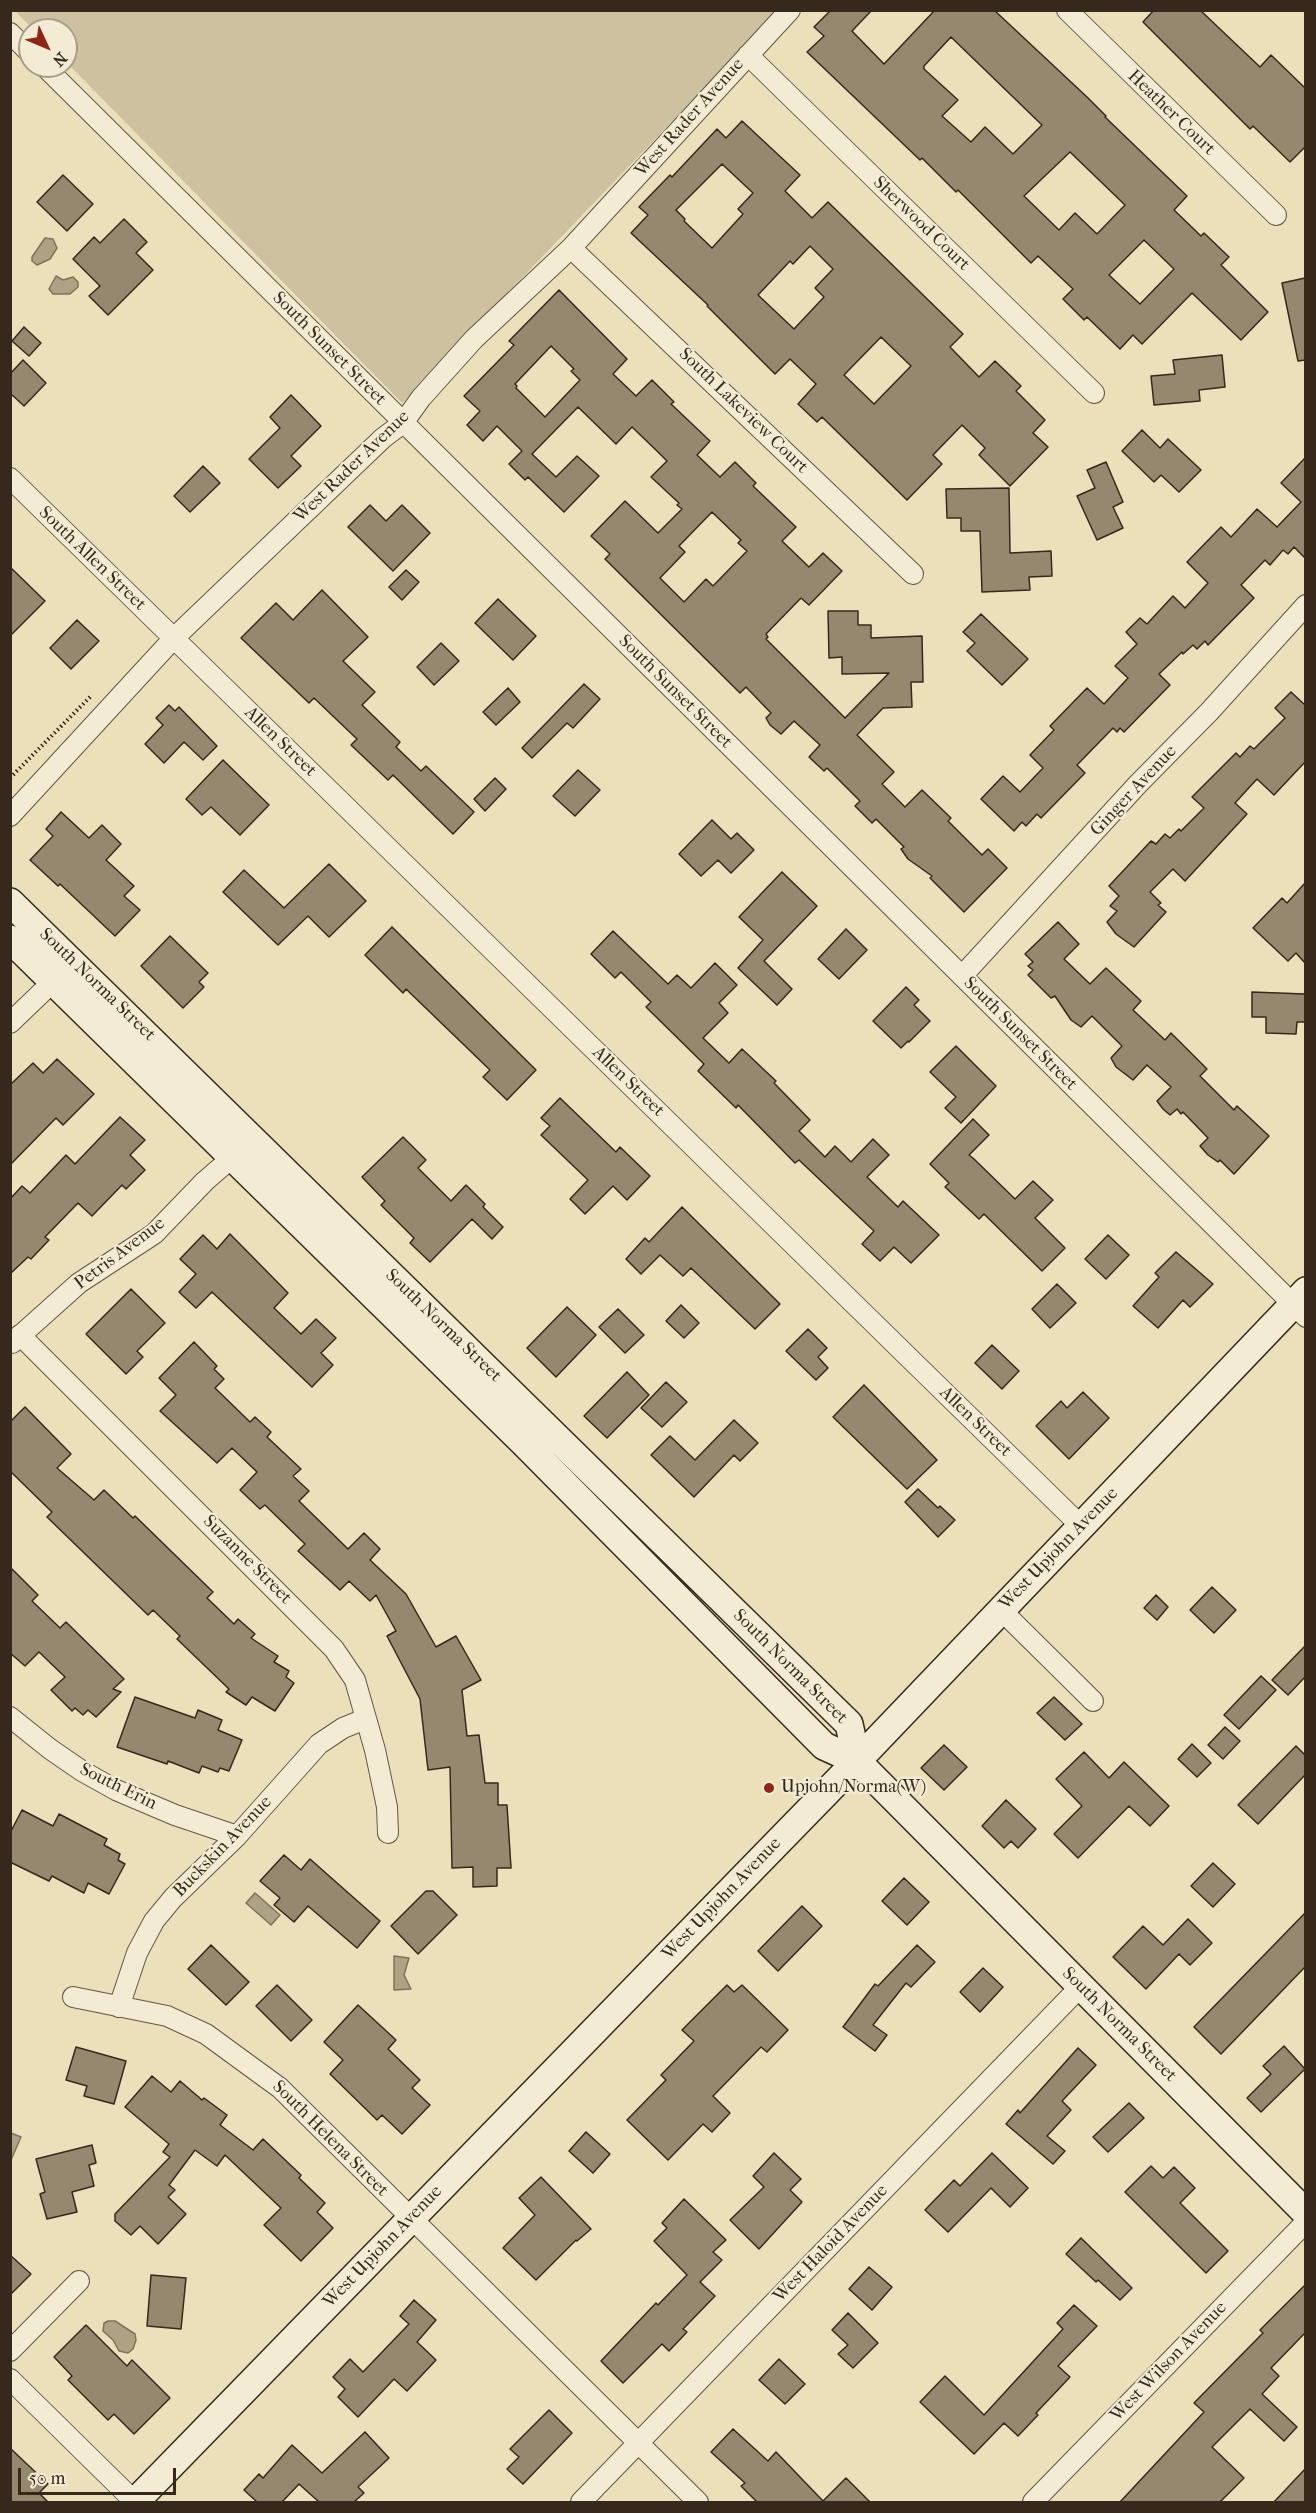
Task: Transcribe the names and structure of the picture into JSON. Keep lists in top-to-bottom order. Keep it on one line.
{"streets":{"street":["Heather Court","West Rader Avenue","Sherwood Court","South Sunset Street","South Lakeview Court","South Allen Street","Allen Street","Ginger Avenue","South Norma Street","Petris Avenue","West Upjohn Avenue","Suzanne Street","South Erin","Buckskin Avenue","South Helena Street","West Haloid Avenue","West Wilson Avenue"]},"crossings":[["West Rader Avenue","Sherwood Court"],["West Rader Avenue","South Sunset Street"],["West Rader Avenue","South Lakeview Court"],["West Rader Avenue","South Allen Street"],["West Rader Avenue","Allen Street"],["South Sunset Street","Ginger Avenue"],["South Sunset Street","West Upjohn Avenue"],["South Allen Street","Allen Street"],["Allen Street","West Upjohn Avenue"],["South Norma Street","Petris Avenue"],["South Norma Street","West Upjohn Avenue"],["South Norma Street","West Haloid Avenue"],["Petris Avenue","Suzanne Street"],["West Upjohn Avenue","South Helena Street"],["Suzanne Street","Buckskin Avenue"],["South Erin","Buckskin Avenue"],["Buckskin Avenue","South Helena Street"],["South Helena Street","West Haloid Avenue"]],"places":["Upjohn/Norma(W)"],"scale_bar":"50 m","north":"bottom right"}
